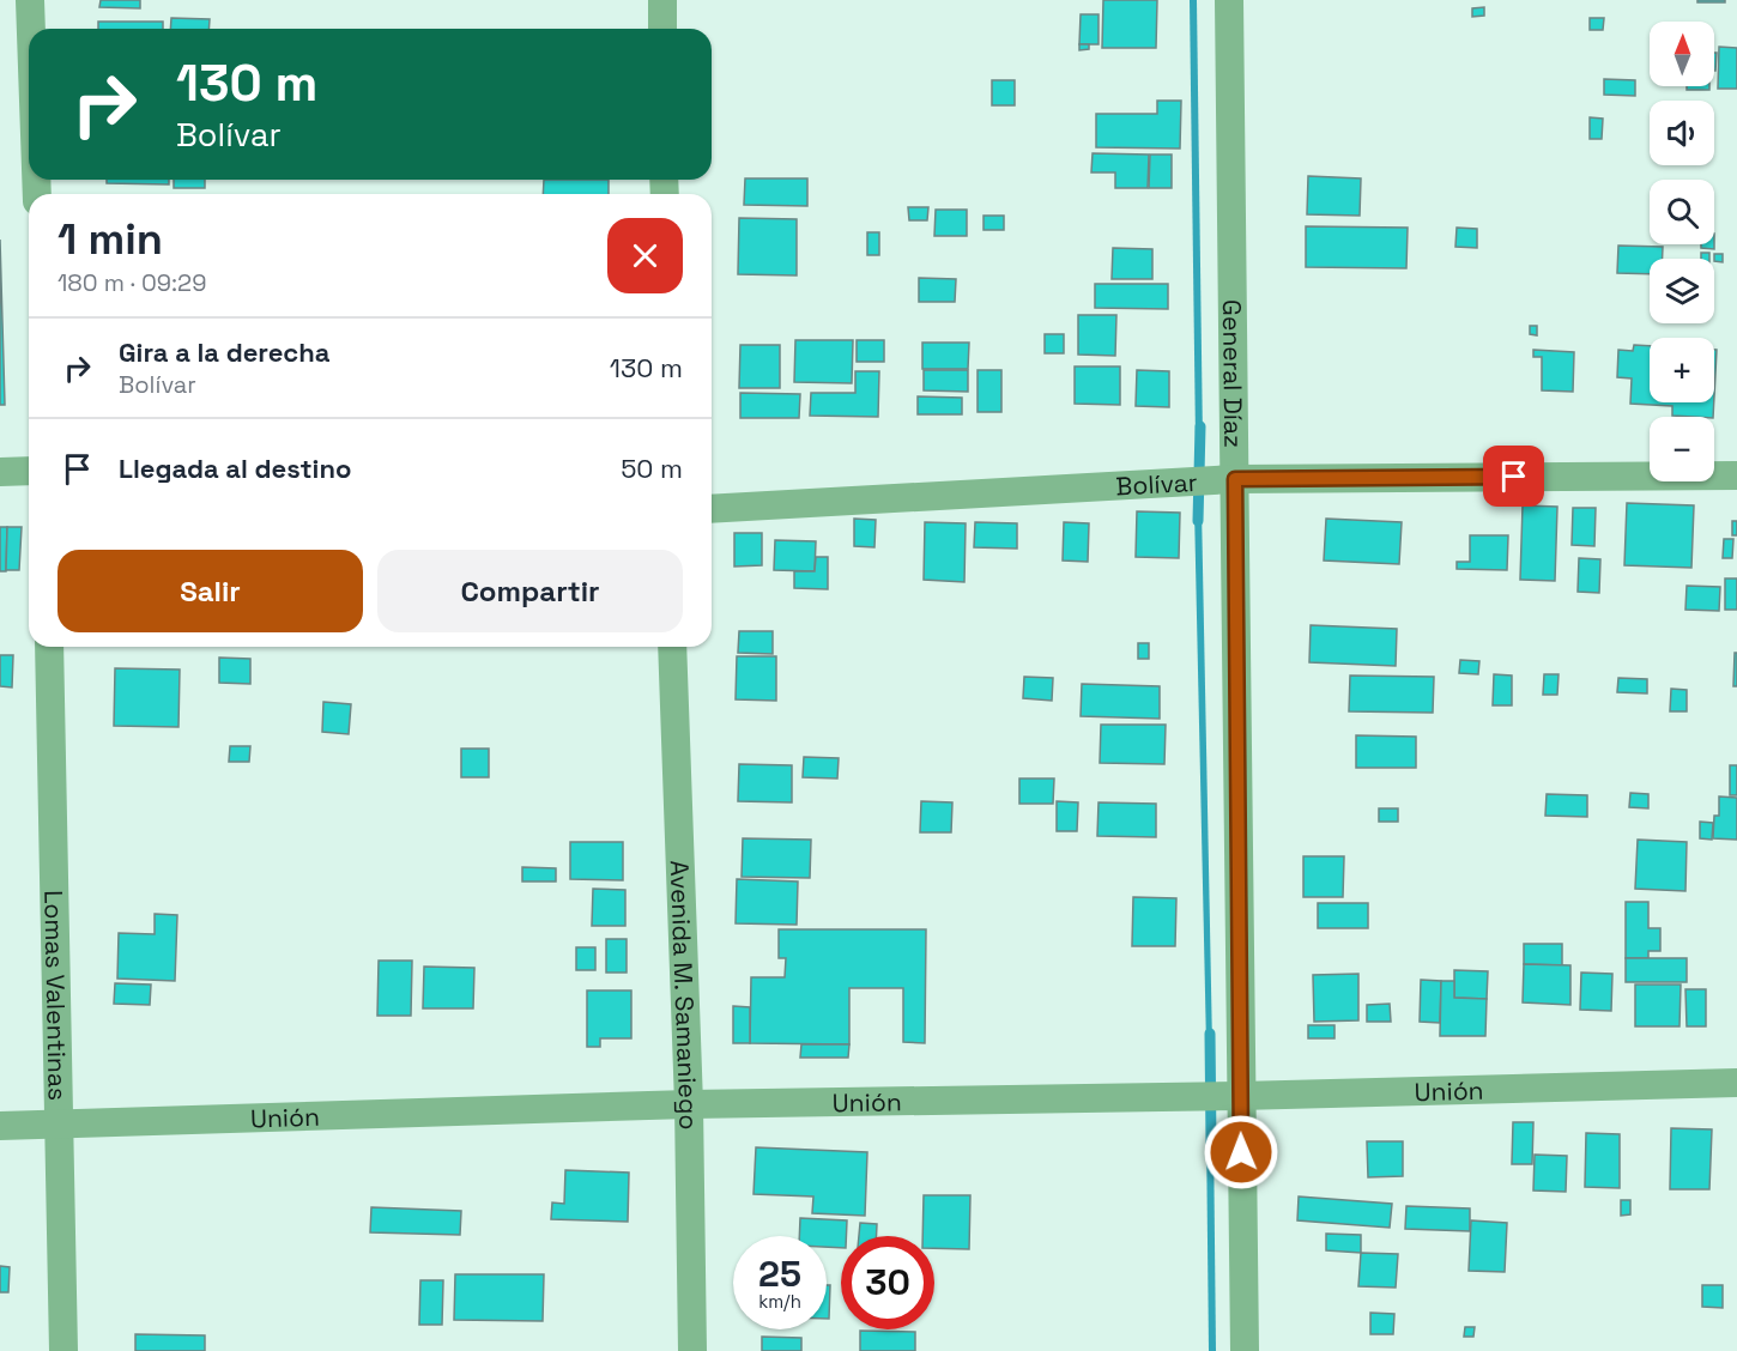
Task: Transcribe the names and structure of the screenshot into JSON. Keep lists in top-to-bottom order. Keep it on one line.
{"streets":{"street":["General Díaz","Bolívar","Lomas Valentinas","Avenida M. Samaniego","Unión"]},"crossings":[["General Díaz","Bolívar"],["General Díaz","Unión"],["Lomas Valentinas","Unión"],["Avenida M. Samaniego","Unión"]],"north":"top","page":{"map_buttons":["+","−"],"turn":["130 m","Bolívar"],"heading":["1 min","180 m · 09:29"],"list":[{"name":"Gira a la derecha","note":"Bolívar","value":"130 m"},{"name":"Llegada al destino","value":"50 m"}],"buttons":["Salir","Compartir"],"speed":"25 km/h","limit":"30"}}
